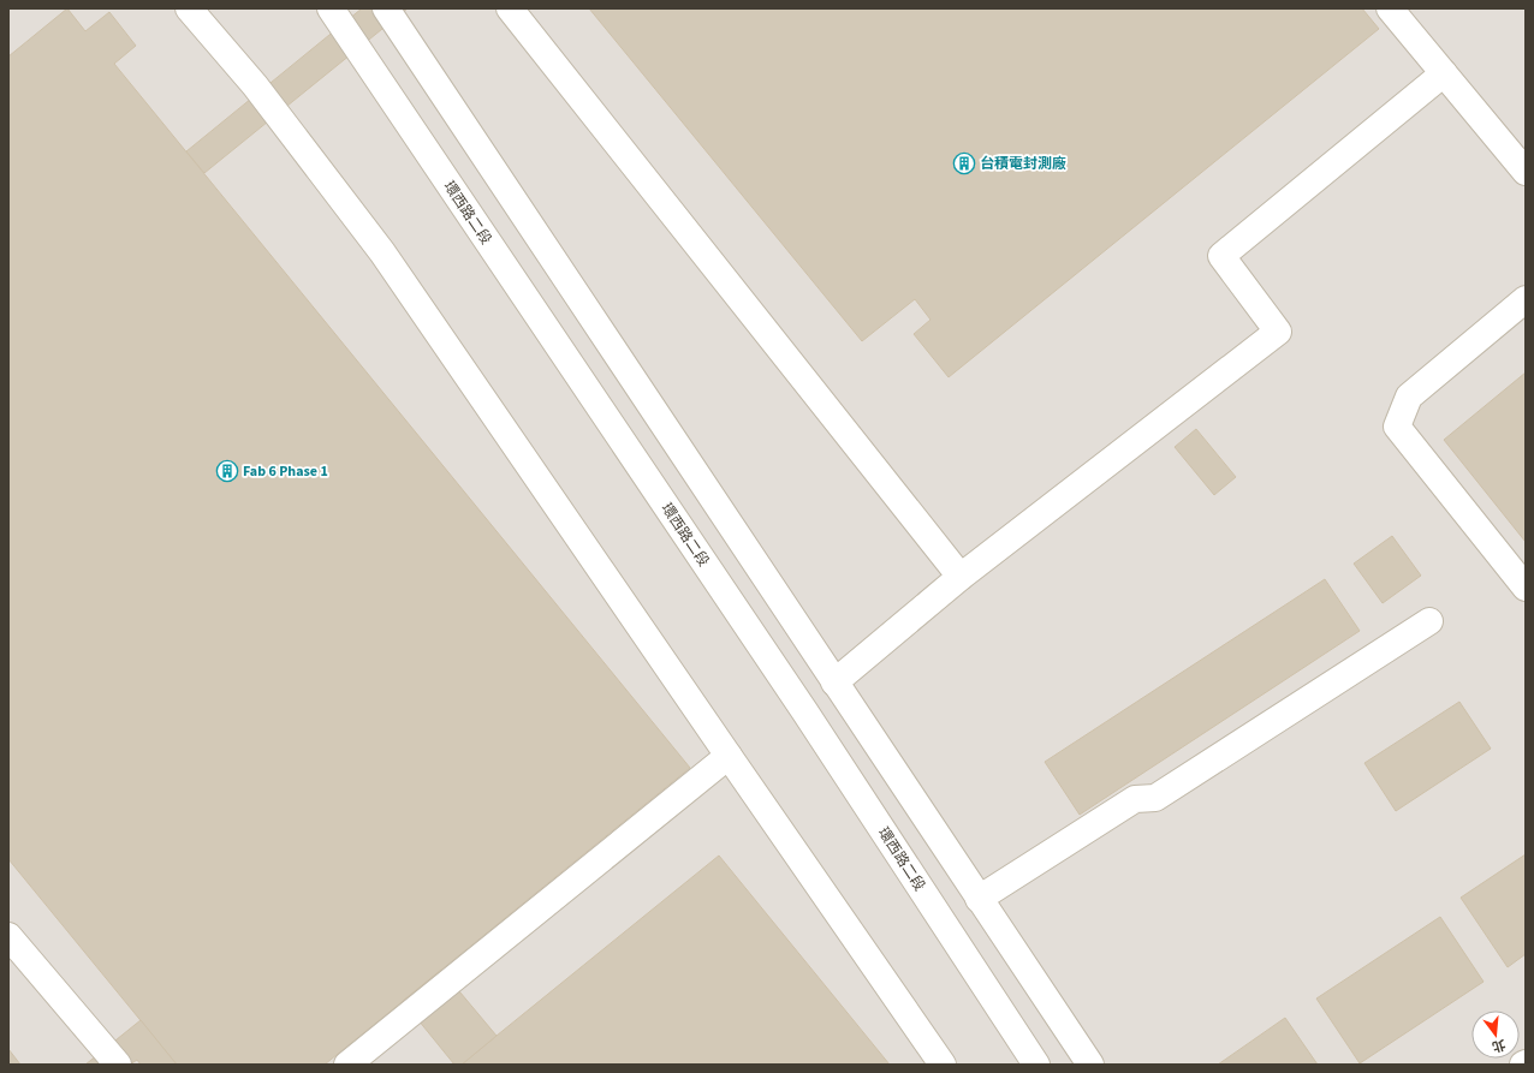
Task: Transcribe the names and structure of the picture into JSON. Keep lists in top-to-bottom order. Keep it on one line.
{"streets":{"street":["環西路二段"]},"places":{"building":["台積電封測廠","Fab 6 Phase 1"]},"north":"bottom"}
